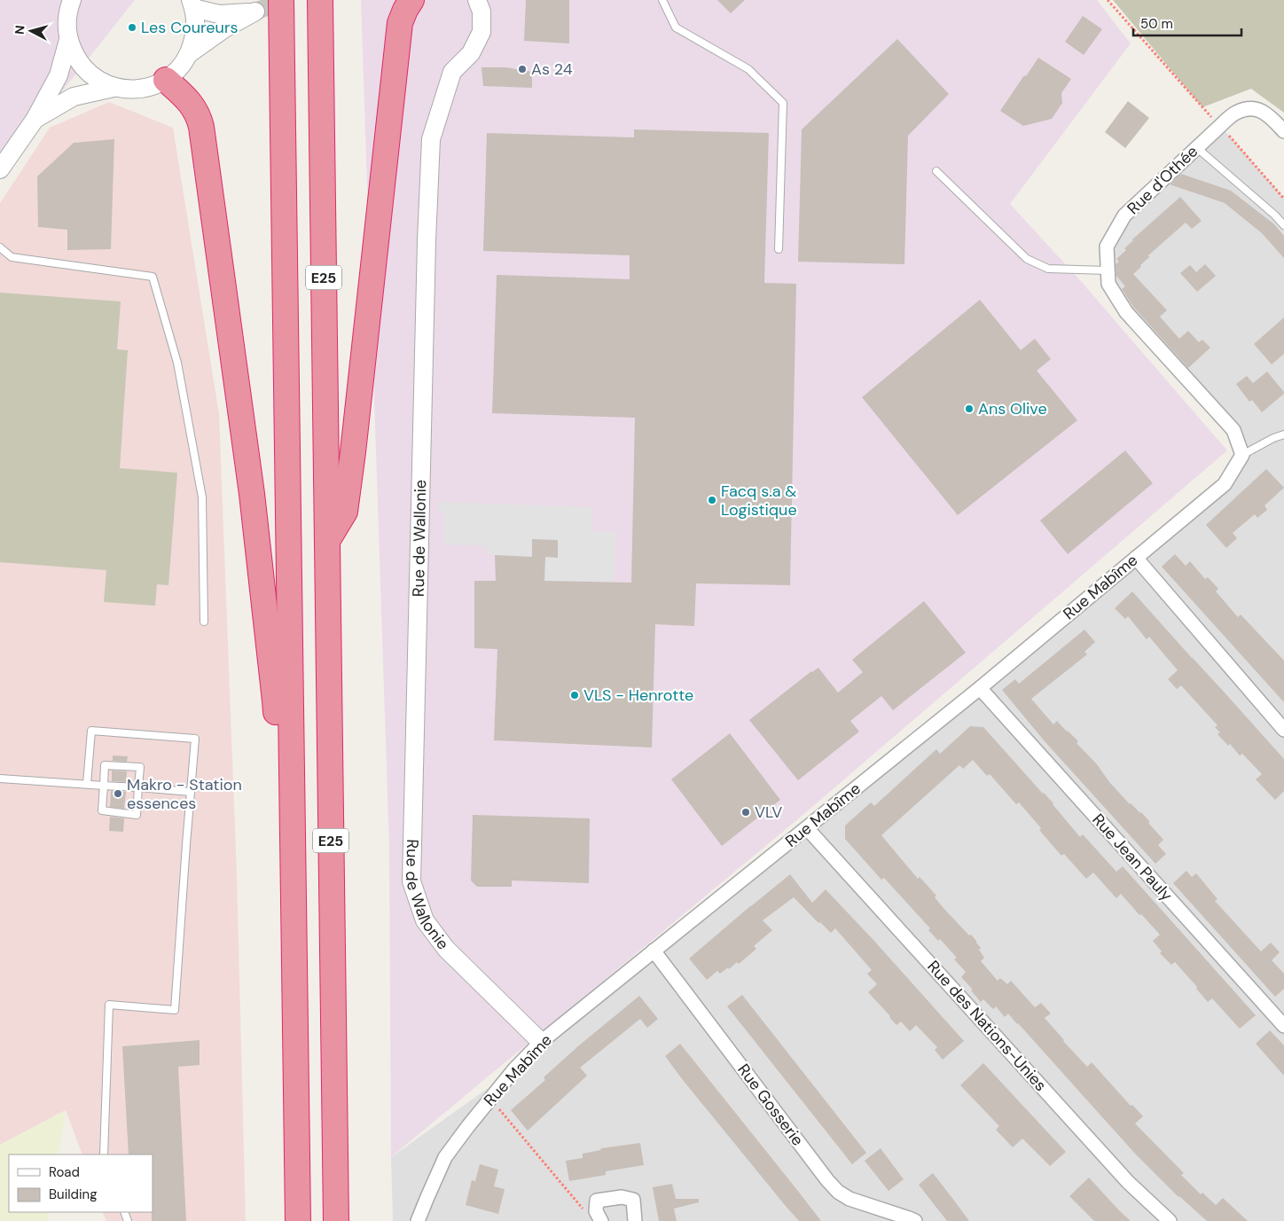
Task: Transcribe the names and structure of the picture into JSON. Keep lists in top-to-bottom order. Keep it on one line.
{"streets":{"highway":["E25"],"street":["Rue d'Othée","Rue de Wallonie","Rue Mabîme","Rue Jean Pauly","Rue des Nations-Unies","Rue Gosserie"]},"crossings":[["Rue d'Othée","Rue Mabîme"],["Rue de Wallonie","Rue Mabîme"],["Rue Mabîme","Rue Jean Pauly"],["Rue Mabîme","Rue des Nations-Unies"],["Rue Mabîme","Rue Gosserie"]],"places":["Les Coureurs","As 24","Ans Olive","Facq s.a & Logistique","VLS - Henrotte","Makro - Station essences","VLV"],"legend":["Road","Building"],"scale_bar":"50 m","north":"left"}
